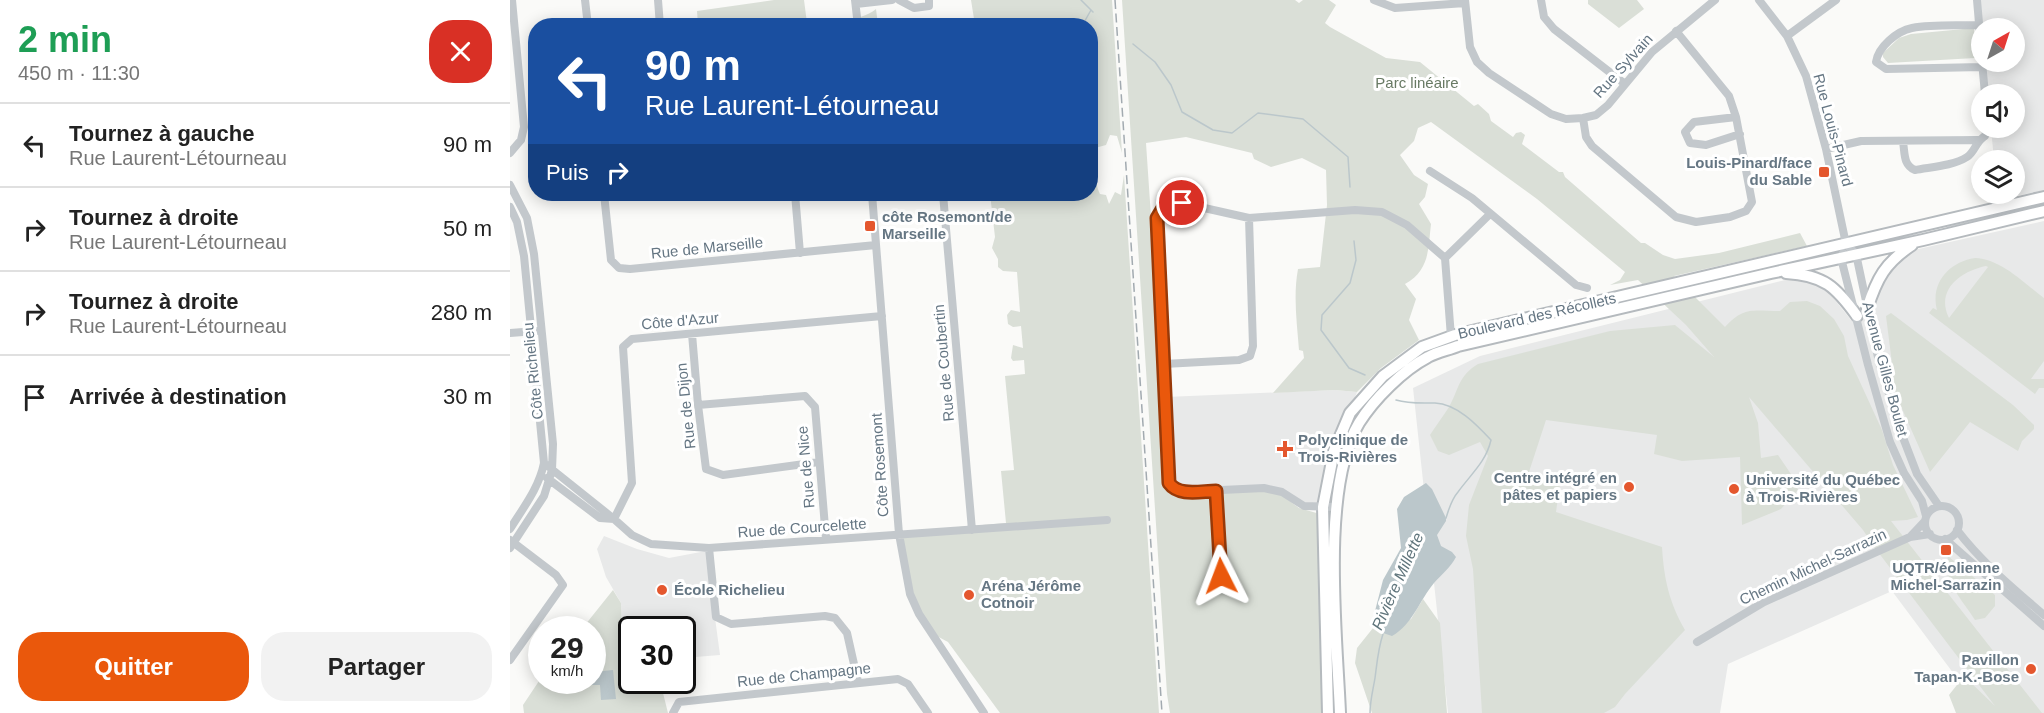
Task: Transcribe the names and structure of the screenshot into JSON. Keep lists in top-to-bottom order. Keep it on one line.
{"streets":{"main road":["Boulevard des Récollets"],"street":["Rue Sylvain","Rue Louis-Pinard","Rue de Marseille","Côte d'Azur","Rue de Coubertin","Avenue Gilles Boulet","Côte Richelieu","Rue de Dijon","Côte Rosemont","Rue de Nice","Rue de Courcelette","Chemin Michel-Sarrazin","Rue de Champagne"]},"crossings":[["Rue Louis-Pinard","Boulevard des Récollets"],["Rue de Marseille","Côte Rosemont"],["Boulevard des Récollets","Avenue Gilles Boulet"],["Côte d'Azur","Rue de Dijon"],["Côte d'Azur","Côte Rosemont"],["Côte d'Azur","Rue de Courcelette"],["Rue de Coubertin","Rue de Courcelette"],["Avenue Gilles Boulet","Chemin Michel-Sarrazin"],["Côte Richelieu","Rue de Courcelette"],["Rue de Dijon","Rue de Nice"],["Côte Rosemont","Rue de Courcelette"],["Rue de Nice","Rue de Courcelette"]],"water":["Rivière Millette"],"parks":["Parc linéaire"],"places":{"transit":["Louis-Pinard/face du Sable","côte Rosemont/de Marseille","UQTR/éolienne Michel-Sarrazin"],"health":["Polyclinique de Trois-Rivières"],"other":["Centre intégré en pâtes et papiers","Université du Québec à Trois-Rivières","École Richelieu","Aréna Jérôme Cotnoir","Pavillon Tapan-K.-Bose"]},"north":"top right","page":{"heading":["2 min","450 m · 11:30"],"turn":["90 m","Rue Laurent-Létourneau"],"list":[{"name":"Tournez à gauche","note":"Rue Laurent-Létourneau","value":"90 m"},{"name":"Tournez à droite","note":"Rue Laurent-Létourneau","value":"50 m"},{"name":"Tournez à droite","note":"Rue Laurent-Létourneau","value":"280 m"},{"name":"Arrivée à destination","value":"30 m"}],"then":"Puis","speed":"29 km/h","limit":"30","buttons":["Quitter","Partager"]}}
